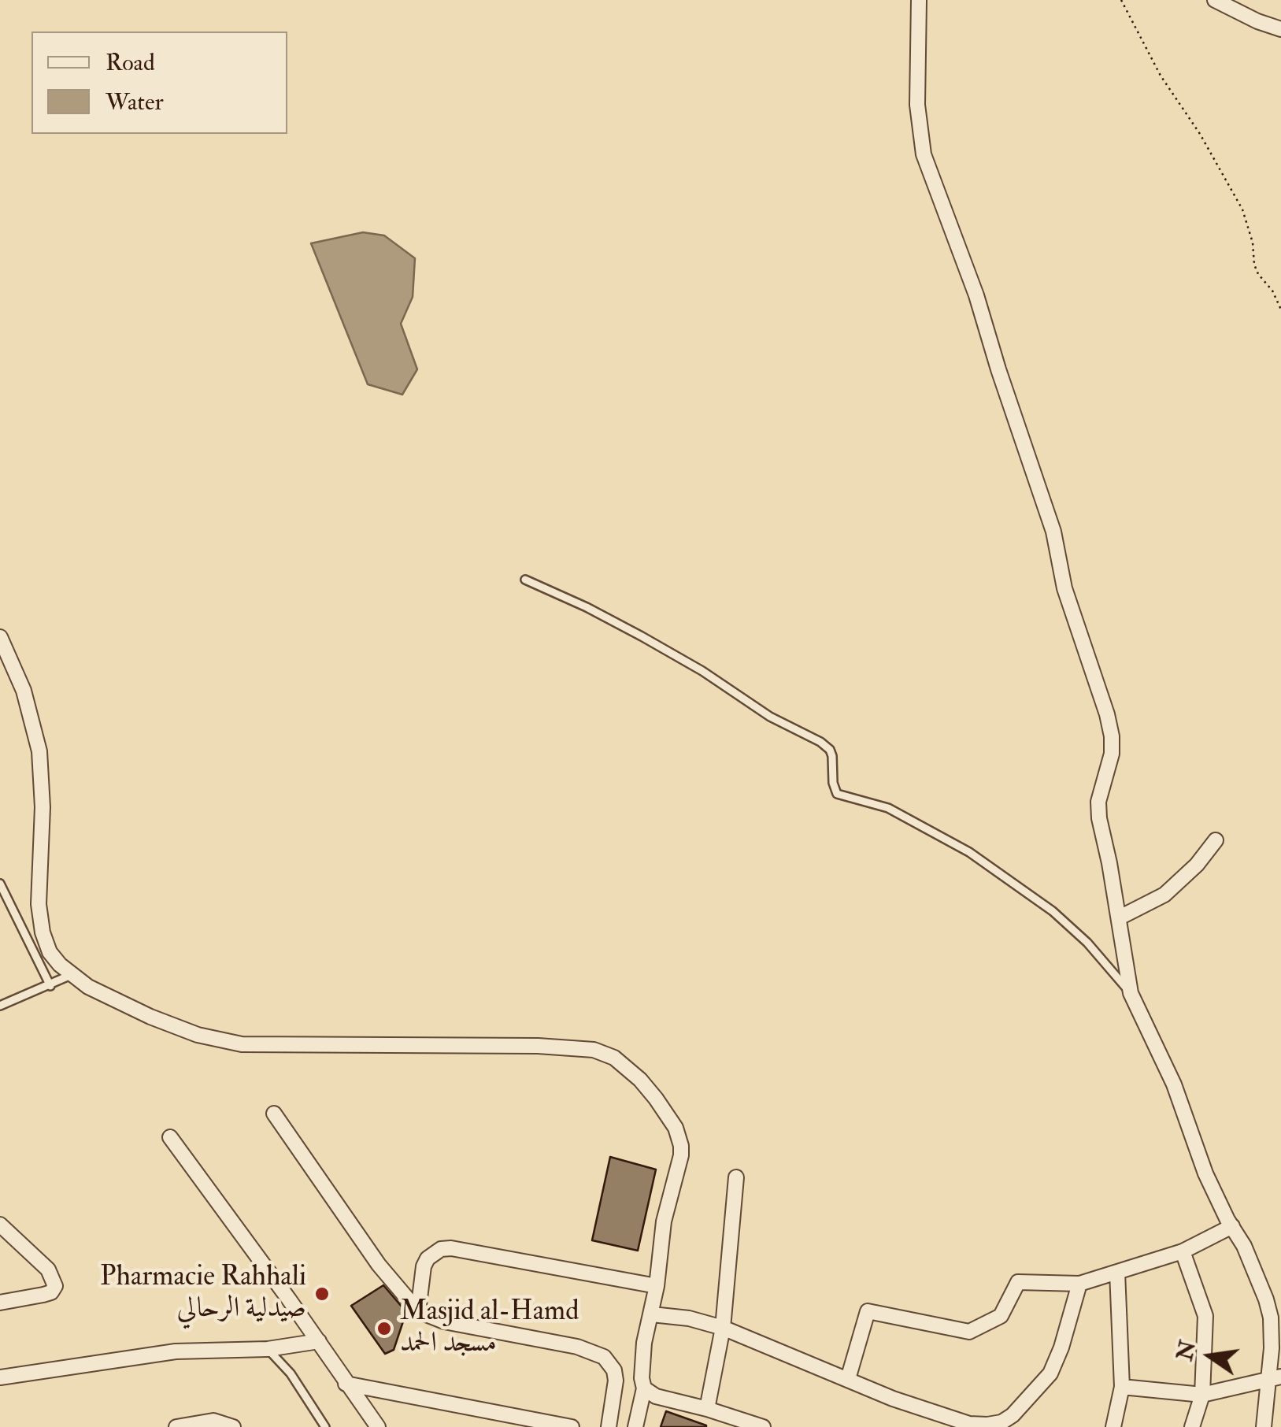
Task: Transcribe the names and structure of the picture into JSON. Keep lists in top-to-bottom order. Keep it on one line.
{"places":["Pharmacie Rahhali صيدلية الرحالي","Masjid al-Hamd مسجد الحمد"],"legend":["Road","Water"],"north":"left"}
